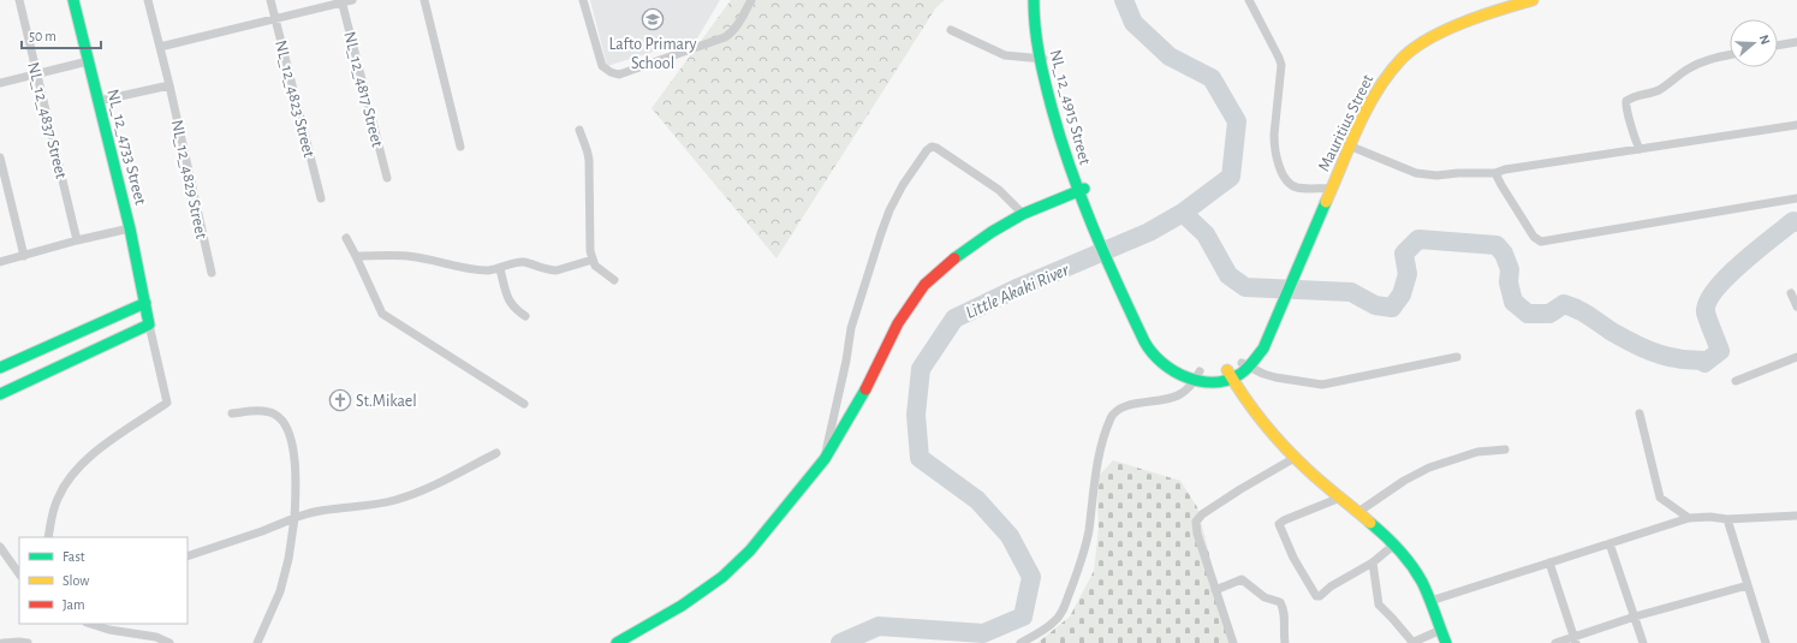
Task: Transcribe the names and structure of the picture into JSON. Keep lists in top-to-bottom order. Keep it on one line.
{"streets":{"main road":["NL_12_4915 Street","Mauritius Street","NL_12_4733 Street"],"street":["NL_12_4817 Street","NL_12_4823 Street","NL_12_4837 Street","NL_12_4829 Street"]},"water":["Little Akaki River"],"places":{"school or university":["Lafto Primary School"],"church":["St.Mikael"]},"legend":["Fast","Slow","Jam"],"scale_bar":"50 m","north":"right"}
